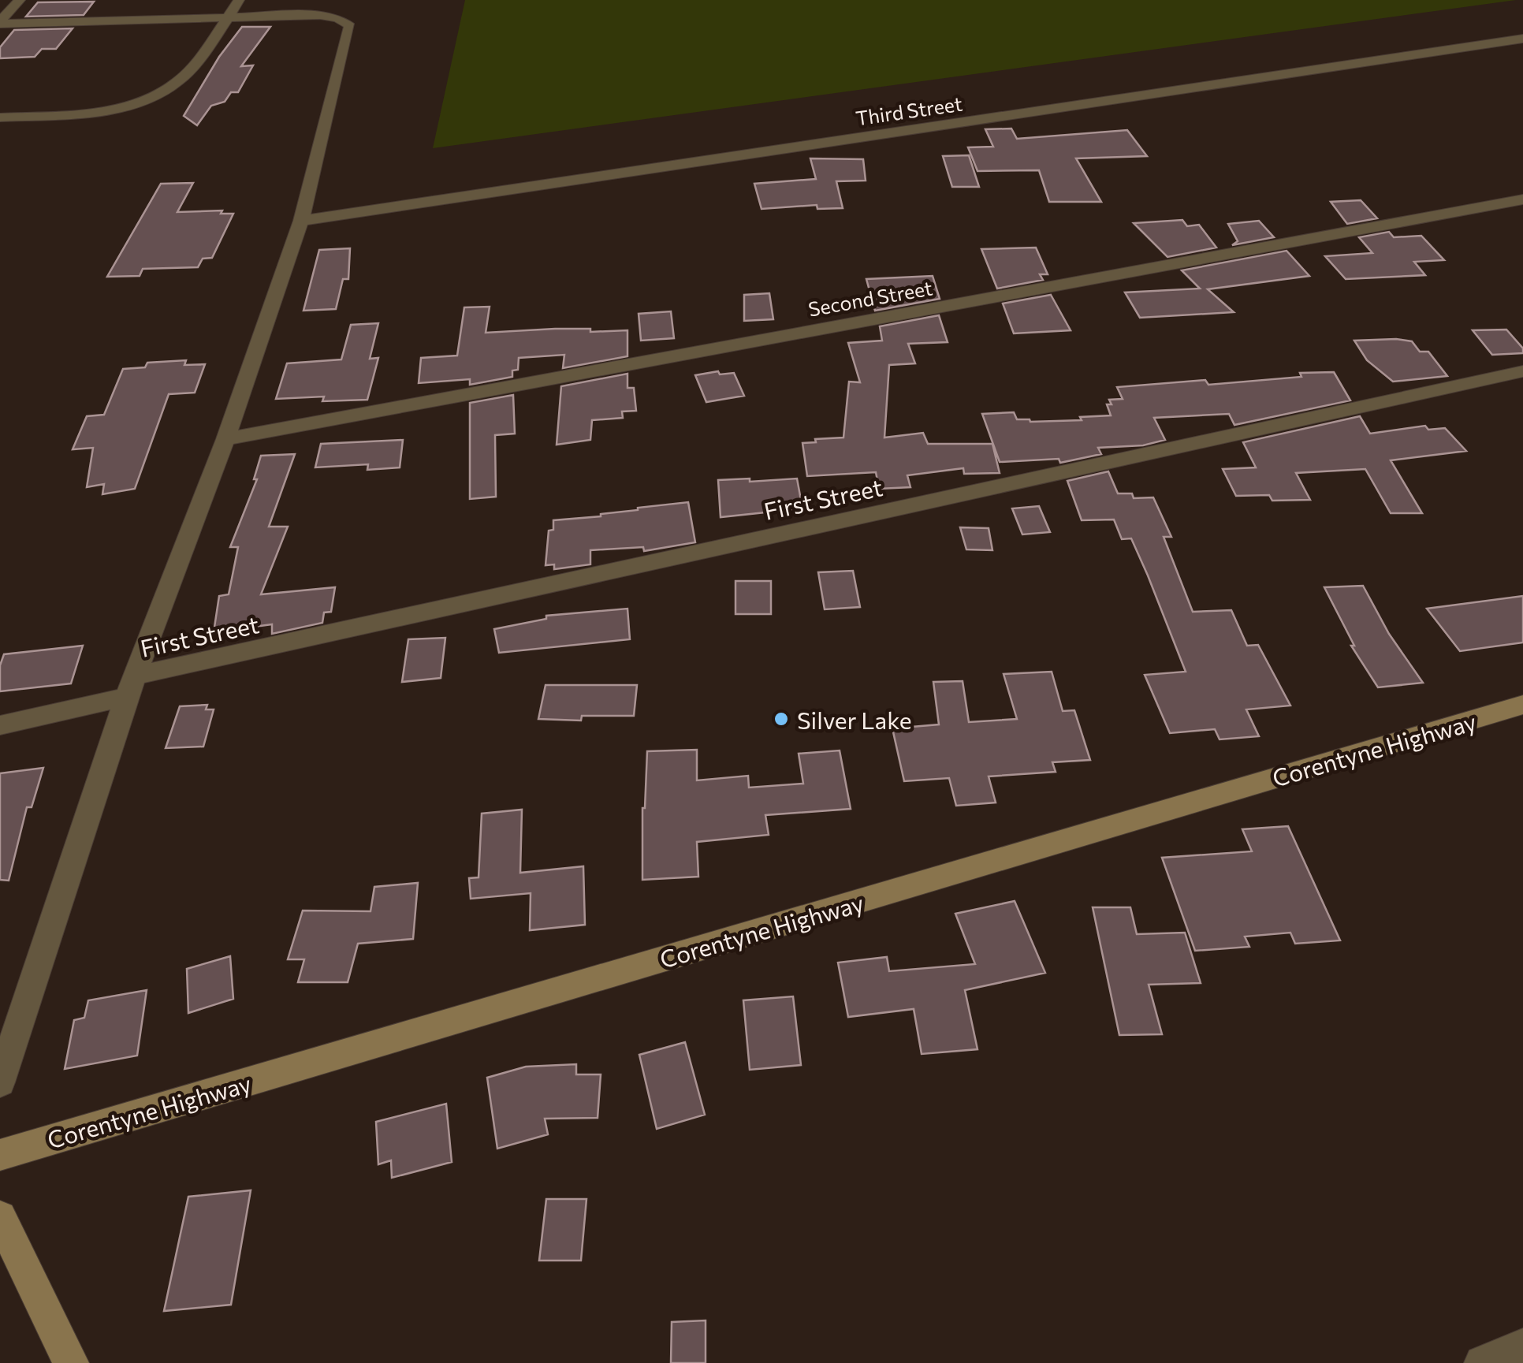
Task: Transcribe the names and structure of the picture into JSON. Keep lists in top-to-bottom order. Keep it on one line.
{"streets":{"main road":["Corentyne Highway"],"street":["Third Street","Second Street","First Street"]},"places":["Silver Lake"]}
